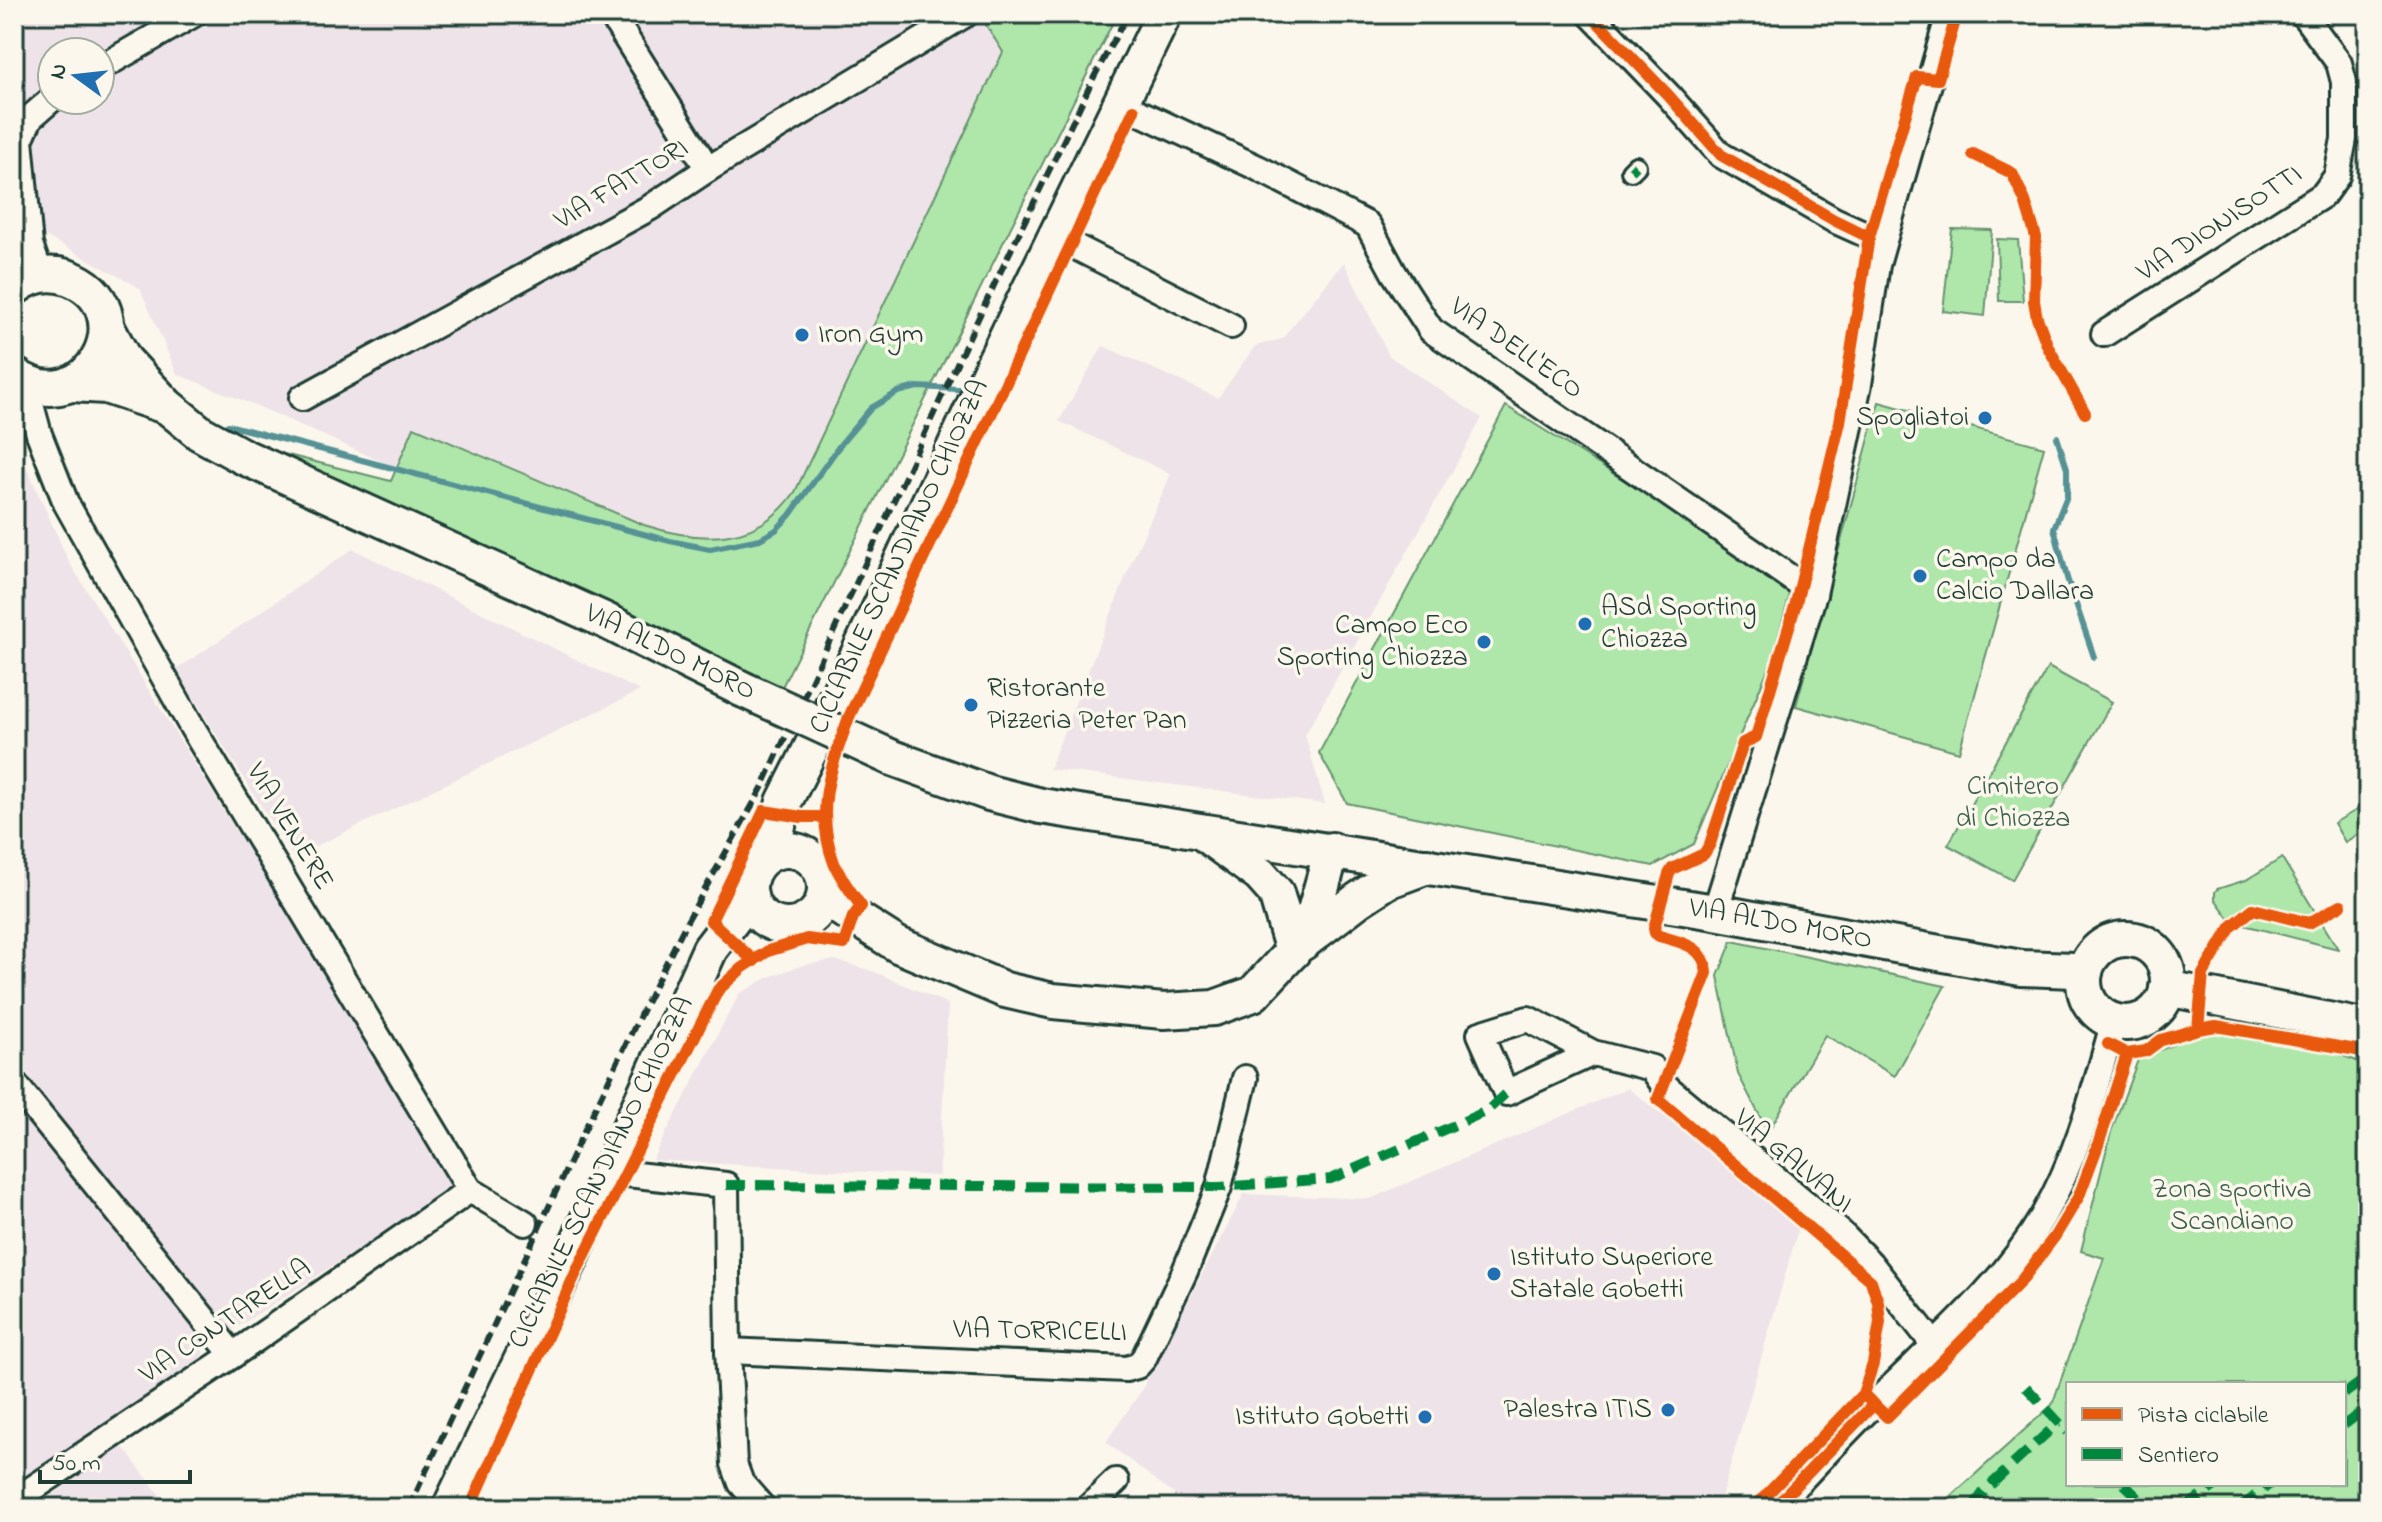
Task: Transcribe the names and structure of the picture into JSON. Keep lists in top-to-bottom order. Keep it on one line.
{"streets":{"main road":["VIA ALDO MORO"],"street":["VIA FATTORI","VIA DIONISOTTI","VIA DELL'ECO","VIA VENERE","VIA GALVANI","VIA CONTARELLA","VIA TORRICELLI"],"cycle path":["CICLABILE SCANDIANO CHIOZZA"]},"crossings":[["VIA ALDO MORO","VIA VENERE"],["VIA VENERE","VIA CONTARELLA"]],"parks":["Cimitero di Chiozza","Zona sportiva Scandiano"],"places":["Iron Gym","Spogliatoi","Campo da Calcio Dallara","ASd Sporting Chiozza","Campo Eco Sporting Chiozza","Ristorante Pizzeria Peter Pan","Istituto Superiore Statale Gobetti","Palestra ITIS","Istituto Gobetti"],"legend":["Pista ciclabile","Sentiero"],"scale_bar":"50 m","north":"left"}
